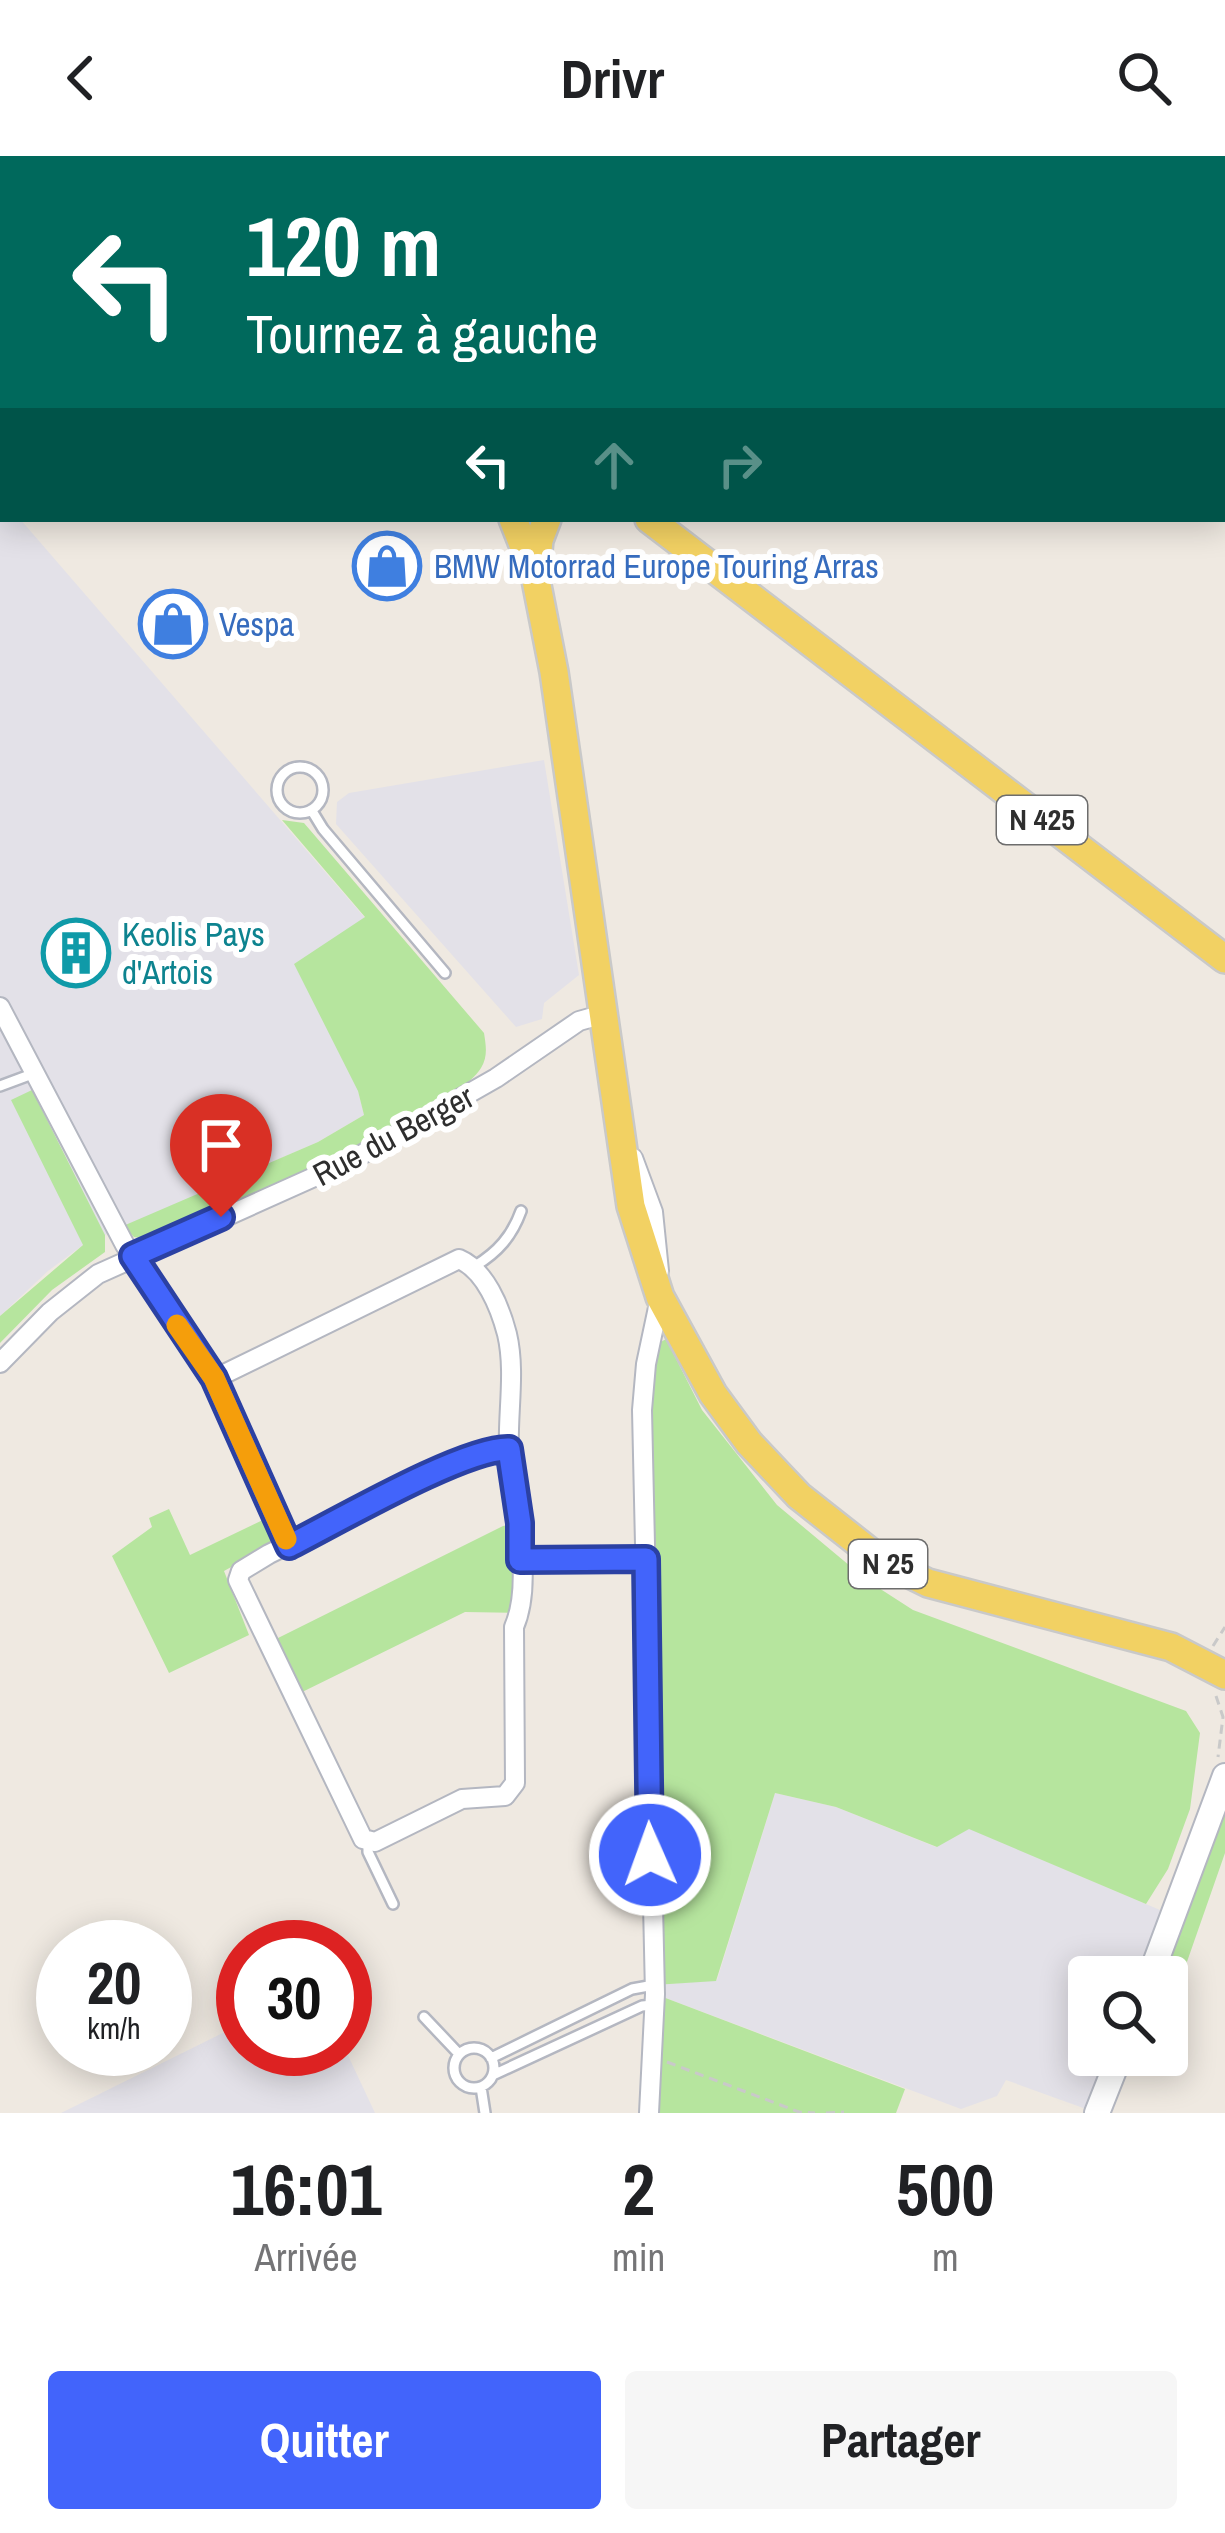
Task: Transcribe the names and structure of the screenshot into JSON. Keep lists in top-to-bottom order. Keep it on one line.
{"streets":{"main road":["N 425","N 25"],"street":["Rue du Berger"]},"crossings":[["Rue du Berger","N 25"]],"places":{"shop":["BMW Motorrad Europe Touring Arras","Vespa"],"building":["Keolis Pays d'Artois"]},"page":{"header":"Drivr","turn":["120 m","Tournez à gauche"],"speed":"20 km/h","limit":"30","eta":["16:01","Arrivée","2","min","500","m"],"buttons":["Quitter","Partager"]}}
